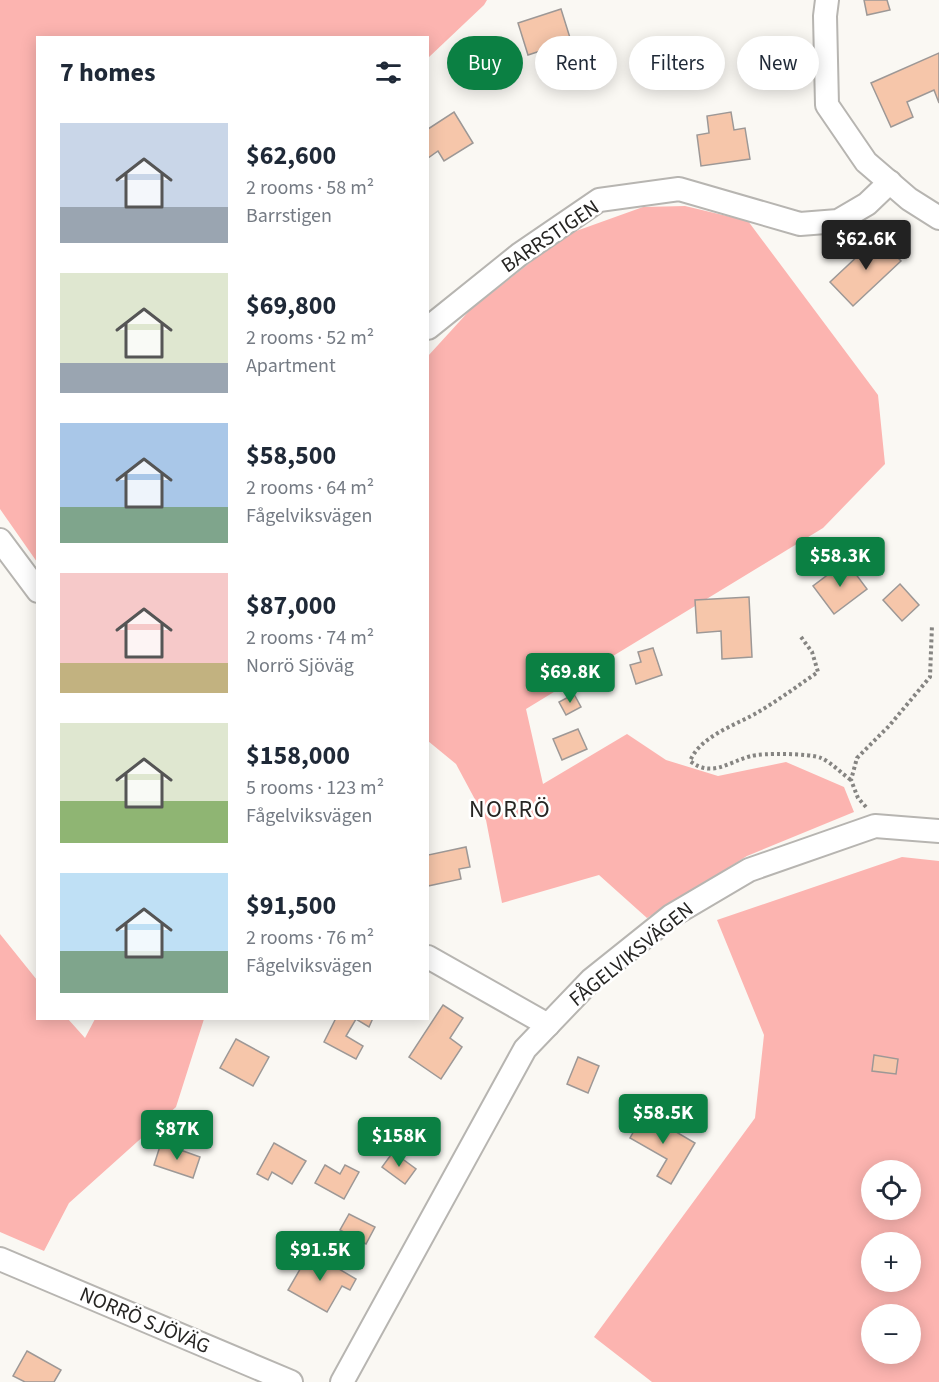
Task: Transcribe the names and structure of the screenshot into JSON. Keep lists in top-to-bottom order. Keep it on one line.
{"streets":{"street":["BARRSTIGEN","FÅGELVIKSVÄGEN","NORRÖ SJÖVÄG"]},"districts":["NORRÖ"],"page":{"chip":["Buy","Rent","Filters","New"],"heading":"7 homes","list":[{"name":"$62,600","note":"2 rooms · 58 m² · Barrstigen"},{"name":"$69,800","note":"2 rooms · 52 m² · Apartment"},{"name":"$58,500","note":"2 rooms · 64 m² · Fågelviksvägen"},{"name":"$87,000","note":"2 rooms · 74 m² · Norrö Sjöväg"},{"name":"$158,000","note":"5 rooms · 123 m² · Fågelviksvägen"},{"name":"$91,500","note":"2 rooms · 76 m² · Fågelviksvägen"}],"price":["$62.6K","$58.3K","$69.8K","$58.5K","$87K","$158K","$91.5K"],"map_buttons":["+","−"]}}
